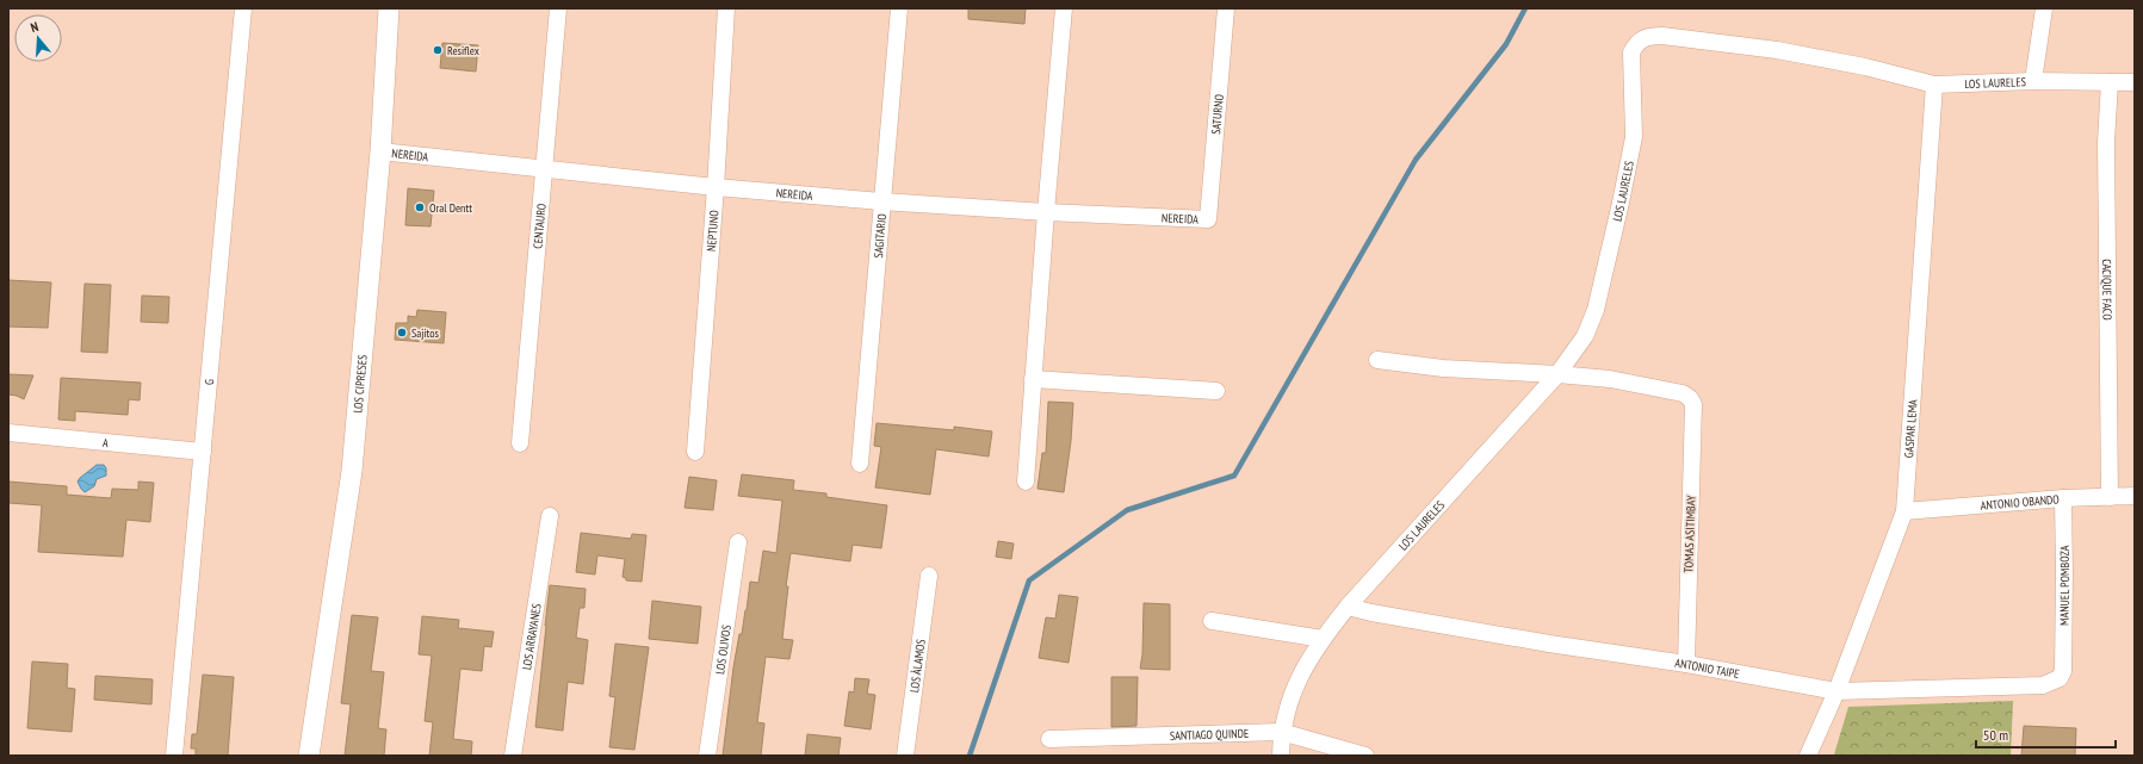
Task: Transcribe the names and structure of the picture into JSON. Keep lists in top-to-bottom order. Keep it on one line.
{"streets":{"street":["LOS LAURELES","SATURNO","NEREIDA","CENTAURO","NEPTUNO","SAGITARIO","CACIQUE FACO","G","LOS CIPRESES","GASPAR LEMA","A","ANTONIO OBANDO","TOMAS ASITIMBAY","MANUEL POMBOZA","LOS ARRAYANES","LOS OLIVOS","LOS ÀLAMOS","ANTONIO TAIPE","SANTIAGO QUINDE"]},"crossings":[["LOS LAURELES","CACIQUE FACO"],["LOS LAURELES","GASPAR LEMA"],["LOS LAURELES","TOMAS ASITIMBAY"],["LOS LAURELES","ANTONIO TAIPE"],["LOS LAURELES","SANTIAGO QUINDE"],["SATURNO","NEREIDA"],["NEREIDA","CENTAURO"],["NEREIDA","NEPTUNO"],["NEREIDA","SAGITARIO"],["NEREIDA","LOS CIPRESES"],["CACIQUE FACO","ANTONIO OBANDO"],["G","A"],["GASPAR LEMA","ANTONIO OBANDO"],["GASPAR LEMA","ANTONIO TAIPE"],["ANTONIO OBANDO","MANUEL POMBOZA"],["TOMAS ASITIMBAY","ANTONIO TAIPE"],["MANUEL POMBOZA","ANTONIO TAIPE"]],"places":["Resiflex","Oral Dentt","Sajitos"],"scale_bar":"50 m","north":"top"}
